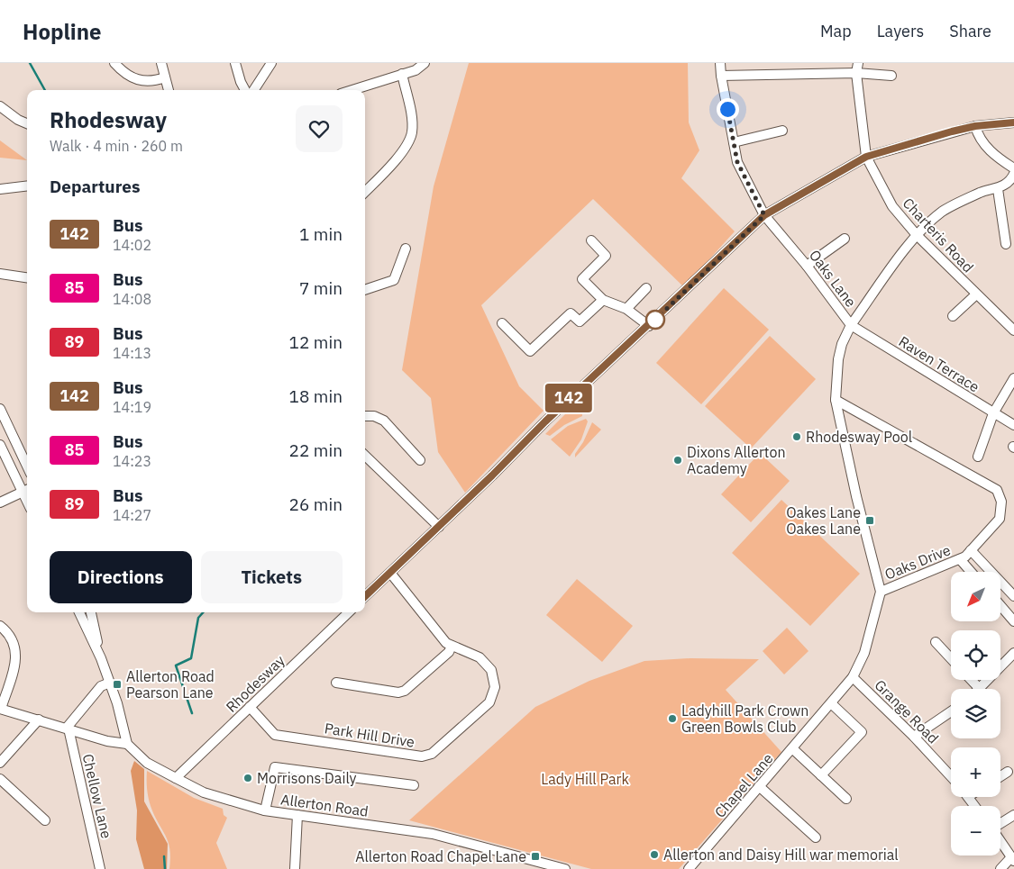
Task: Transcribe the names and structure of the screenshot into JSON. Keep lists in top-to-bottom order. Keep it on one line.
{"streets":{"street":["Charteris Road","Oaks Lane","Raven Terrace","Oaks Drive","Rhodesway","Grange Road","Park Hill Drive","Chapel Lane","Chellow Lane","Allerton Road"]},"crossings":[["Oaks Lane","Raven Terrace"],["Oaks Lane","Oaks Drive"],["Oaks Lane","Grange Road"],["Oaks Lane","Chapel Lane"],["Rhodesway","Park Hill Drive"],["Rhodesway","Allerton Road"],["Grange Road","Chapel Lane"]],"parks":["Lady Hill Park"],"places":{"other":["Rhodesway Pool","Dixons Allerton Academy","Ladyhill Park Crown Green Bowls Club","Morrisons Daily","Allerton and Daisy Hill war memorial"],"transit":["Oakes Lane Oakes Lane","Allerton Road Pearson Lane","Allerton Road Chapel Lane"]},"lines":["bus line 142"],"north":"bottom left","page":{"header":"Hopline","nav":["Map","Layers","Share"],"on_map":"142","heading":[["Rhodesway","Walk · 4 min · 260 m"],"Departures"],"list":[{"mark":"142","name":"Bus","note":"14:02","value":"1 min"},{"mark":"85","name":"Bus","note":"14:08","value":"7 min"},{"mark":"89","name":"Bus","note":"14:13","value":"12 min"},{"mark":"142","name":"Bus","note":"14:19","value":"18 min"},{"mark":"85","name":"Bus","note":"14:23","value":"22 min"},{"mark":"89","name":"Bus","note":"14:27","value":"26 min"}],"buttons":["Directions","Tickets"],"map_buttons":["+","−"]}}
